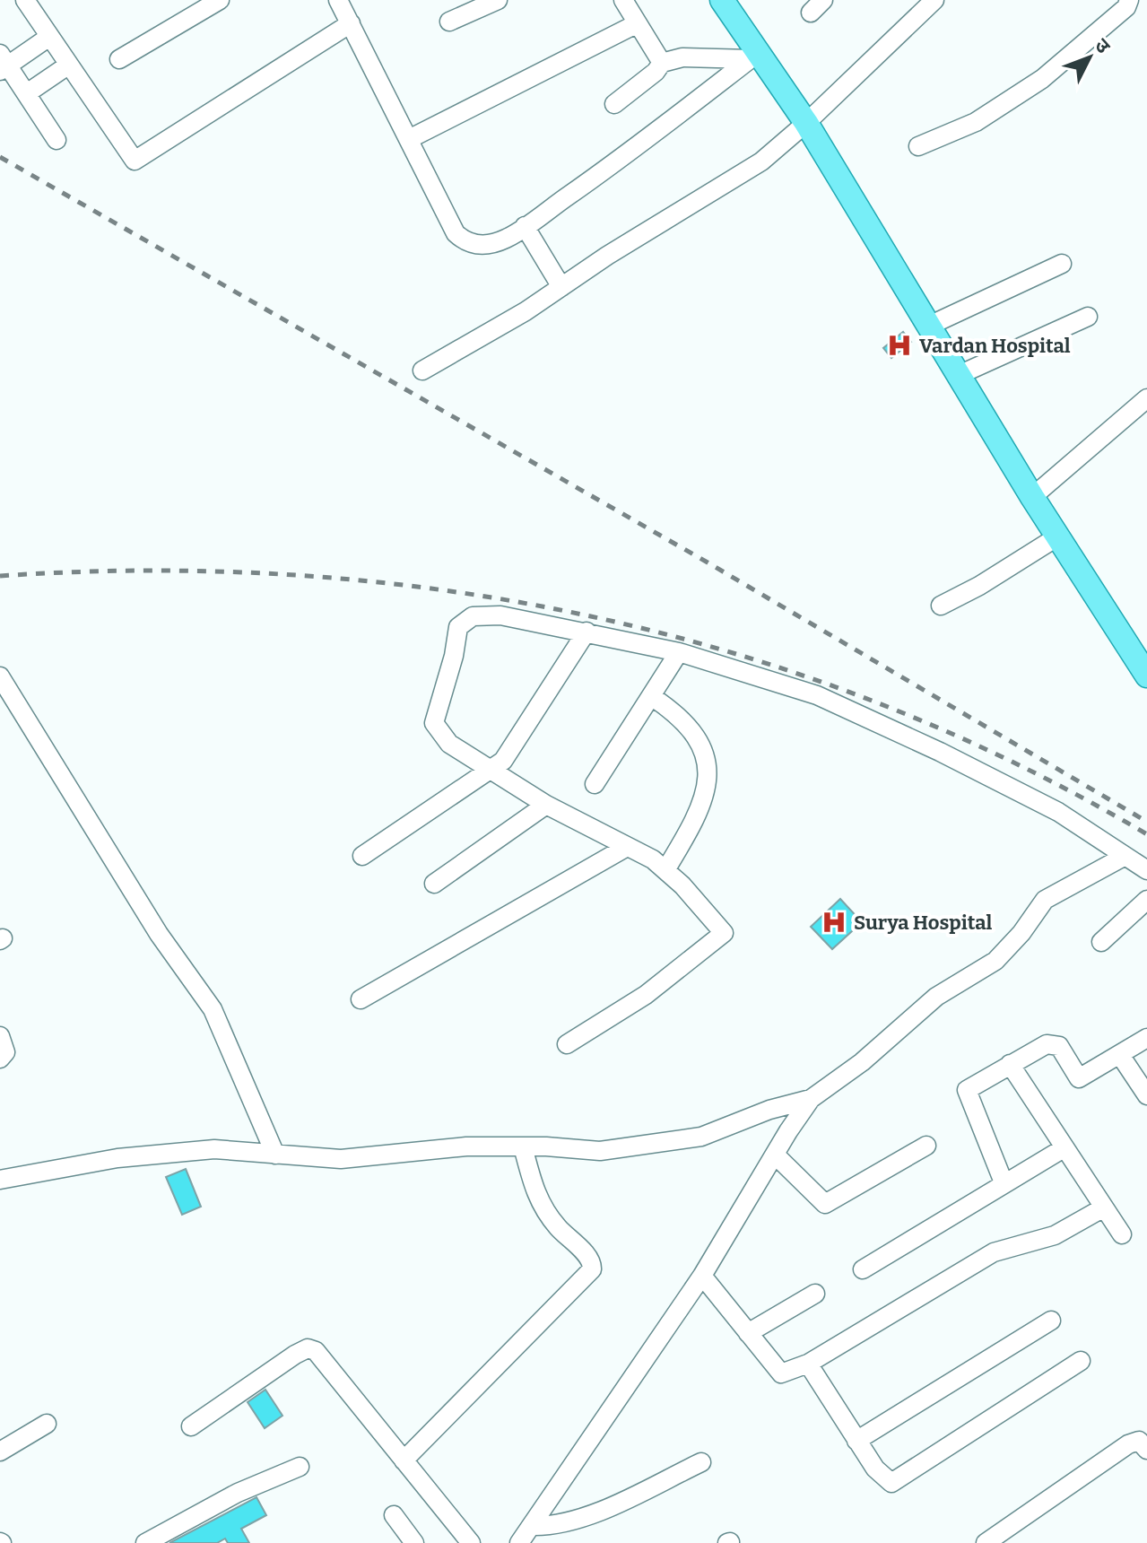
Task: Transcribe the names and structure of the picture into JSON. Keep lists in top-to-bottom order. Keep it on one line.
{"places":{"hospital":["Vardan Hospital","Surya Hospital"]},"north":"top right"}
